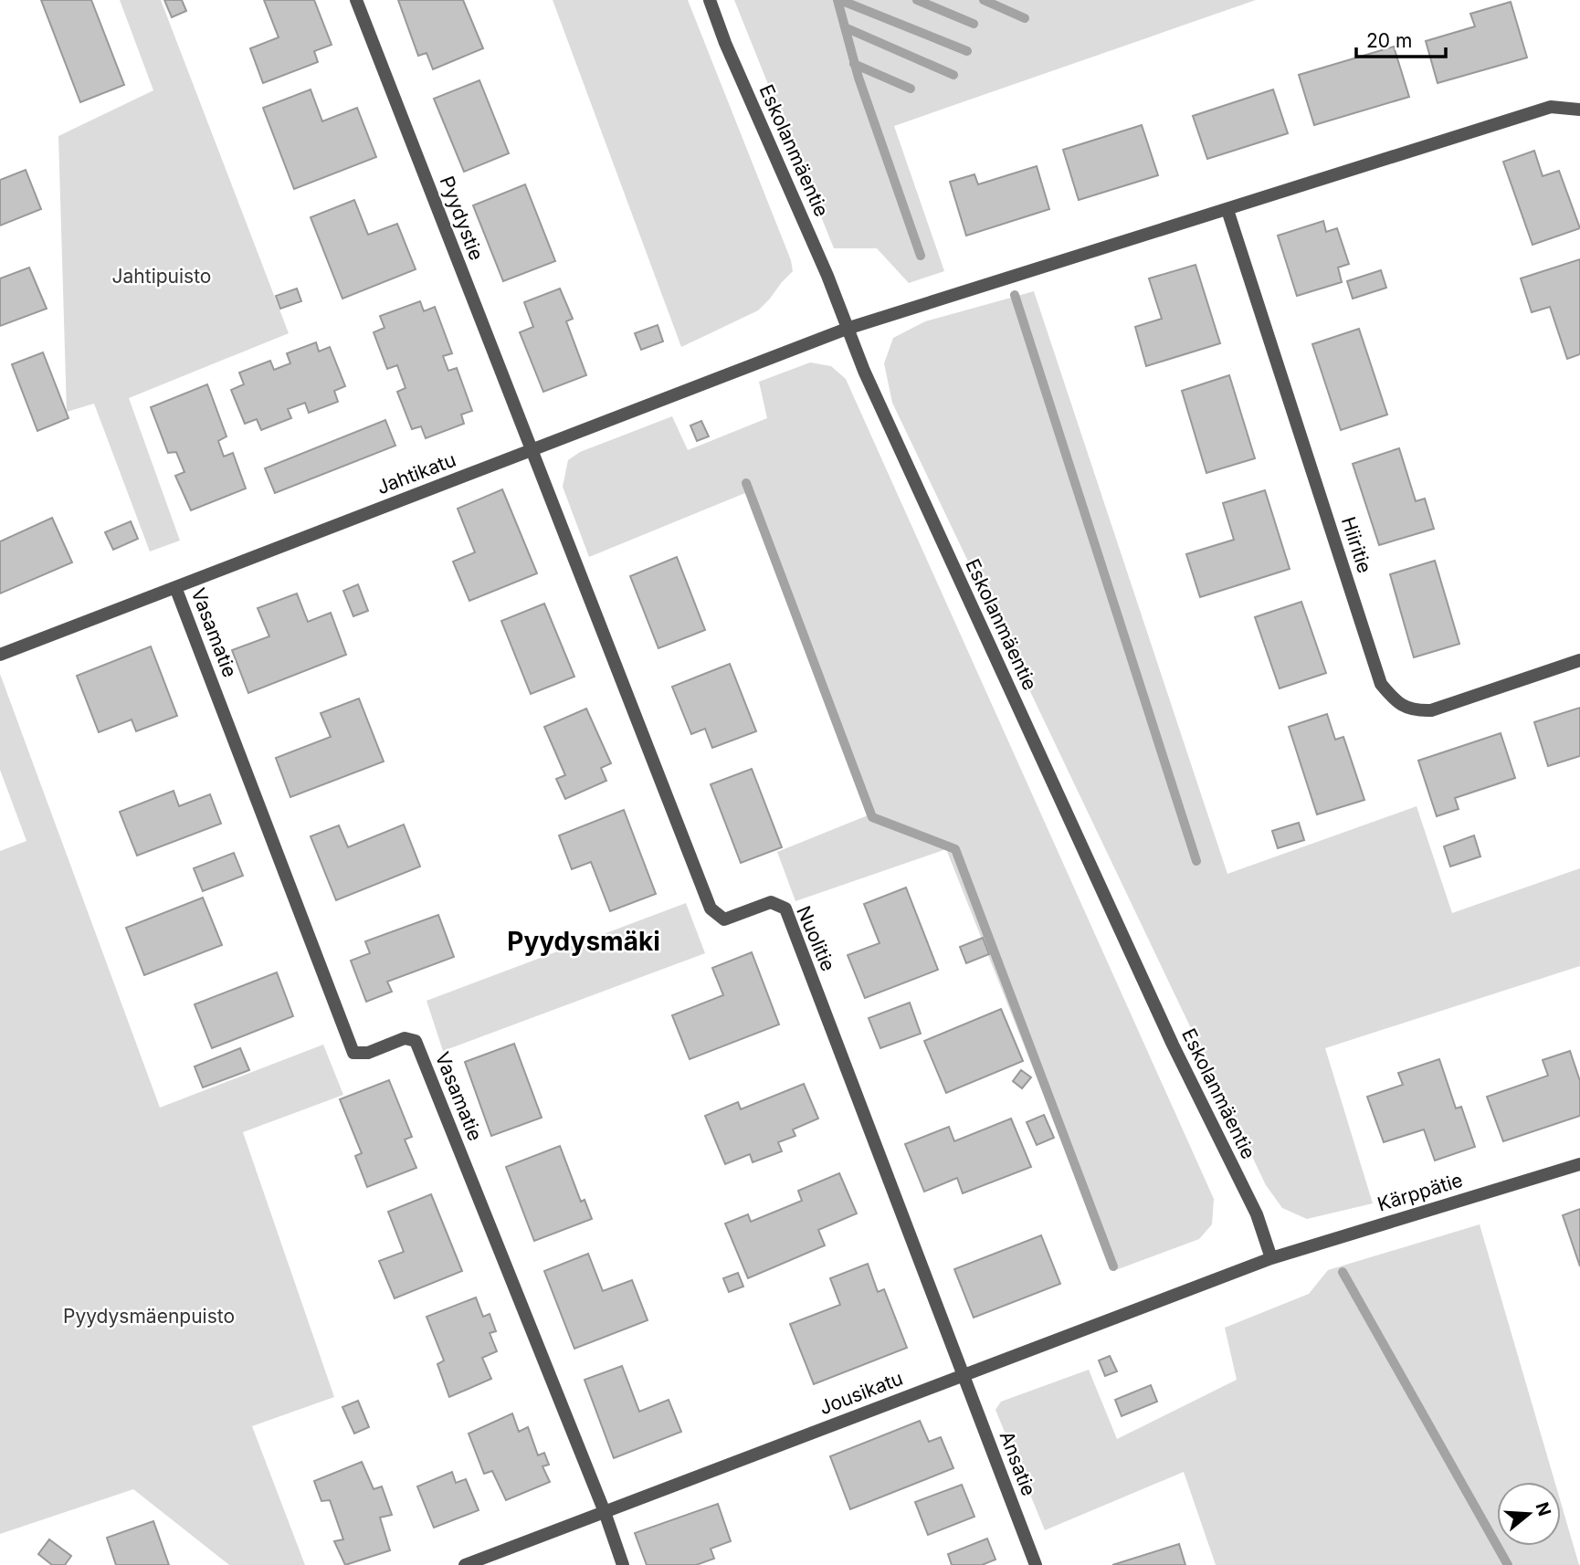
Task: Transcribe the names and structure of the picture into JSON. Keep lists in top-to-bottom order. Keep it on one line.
{"streets":{"street":["Eskolanmäentie","Pyydystie","Jahtikatu","Hiiritie","Vasamatie","Nuolitie","Kärppätie","Jousikatu","Ansatie"]},"crossings":[["Eskolanmäentie","Jahtikatu"],["Eskolanmäentie","Kärppätie"],["Eskolanmäentie","Jousikatu"],["Pyydystie","Jahtikatu"],["Pyydystie","Nuolitie"],["Jahtikatu","Vasamatie"],["Jahtikatu","Nuolitie"],["Vasamatie","Jousikatu"],["Nuolitie","Jousikatu"],["Nuolitie","Ansatie"],["Kärppätie","Jousikatu"],["Jousikatu","Ansatie"]],"districts":["Pyydysmäki"],"parks":["Jahtipuisto","Pyydysmäenpuisto"],"scale_bar":"20 m","north":"right"}
